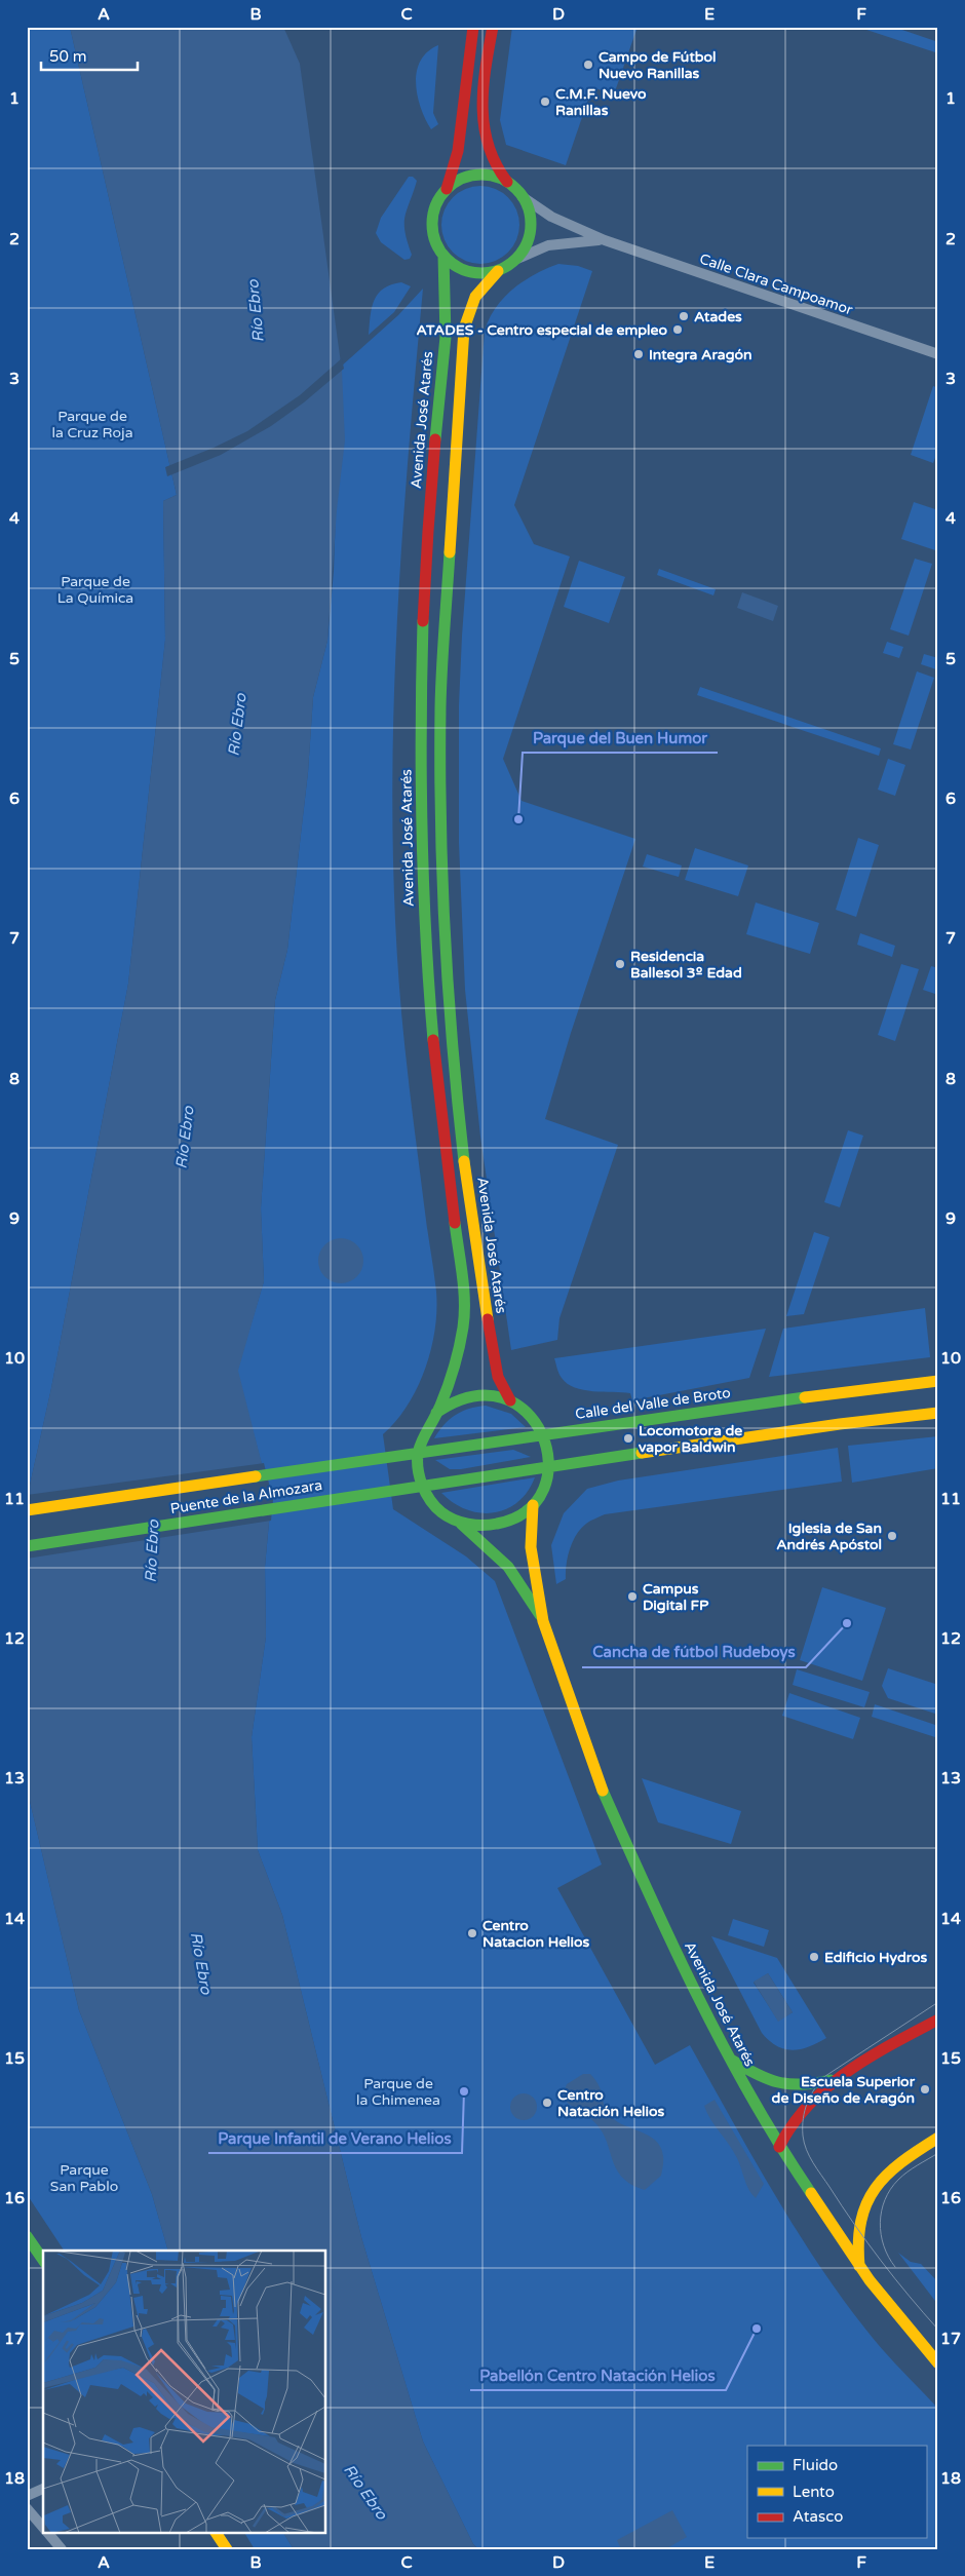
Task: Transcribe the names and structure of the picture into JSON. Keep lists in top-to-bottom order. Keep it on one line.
{"streets":{"main road":["Avenida José Atarés","Calle del Valle de Broto","Puente de la Almozara"],"street":["Calle Clara Campoamor"]},"crossings":[["Calle Clara Campoamor","Avenida José Atarés"],["Avenida José Atarés","Calle del Valle de Broto"],["Avenida José Atarés","Puente de la Almozara"],["Calle del Valle de Broto","Puente de la Almozara"]],"water":["Río Ebro"],"parks":["Parque de la Cruz Roja","Parque de La Química","Parque de la Chimenea","Parque San Pablo"],"places":["Campo de Fútbol Nuevo Ranillas","C.M.F. Nuevo Ranillas","Atades","ATADES - Centro especial de empleo","Integra Aragón","Parque del Buen Humor","Residencia Ballesol 3º Edad","Locomotora de vapor Baldwin","Iglesia de San Andrés Apóstol","Campus Digital FP","Cancha de fútbol Rudeboys","Centro Natacion Helios","Edificio Hydros","Escuela Superior de Diseño de Aragón","Parque Infantil de Verano Helios","Centro Natación Helios","Pabellón Centro Natación Helios"],"legend":["Fluido","Lento","Atasco"],"scale_bar":"50 m","grid":{"columns":["A","B","C","D","E","F"],"rows":["1","2","3","4","5","6","7","8","9","10","11","12","13","14","15","16","17","18"]}}
